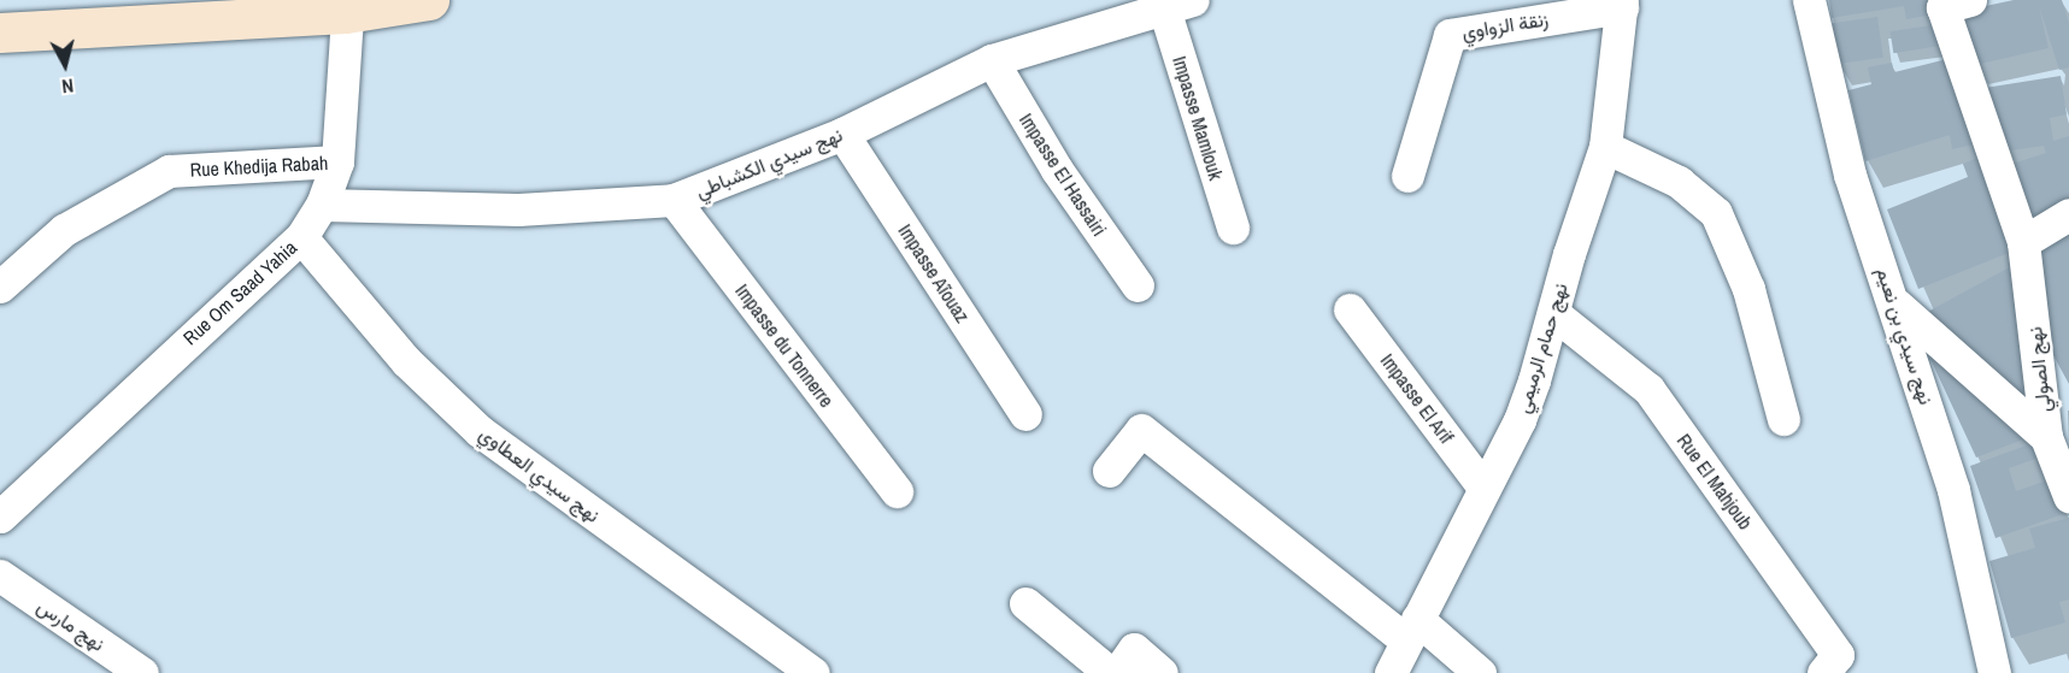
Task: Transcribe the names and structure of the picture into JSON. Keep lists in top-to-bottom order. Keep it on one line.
{"streets":{"street":["زنقة الزواوي","Impasse Mamlouk","نهج سيدي الكشباطي","Rue Khedija Rabah","Impasse El Hassairi","Impasse Aĩouaz","Rue Om Saad Yahia","نهج سيدي بن نعيم","Impasse du Tonnerre","نهج حمام الرميمي","نهج الصولي","Impasse El Arif","نهج سيدي العطاوي","Rue El Mahjoub","نهج مارس"]},"crossings":[["زنقة الزواوي","نهج حمام الرميمي"],["Impasse Mamlouk","نهج سيدي الكشباطي"],["نهج سيدي الكشباطي","Impasse El Hassairi"],["نهج سيدي الكشباطي","Impasse Aĩouaz"],["نهج سيدي الكشباطي","Rue Om Saad Yahia"],["نهج سيدي الكشباطي","Impasse du Tonnerre"],["Rue Khedija Rabah","Rue Om Saad Yahia"],["Rue Om Saad Yahia","نهج سيدي العطاوي"],["نهج سيدي بن نعيم","نهج الصولي"],["نهج حمام الرميمي","Impasse El Arif"],["نهج حمام الرميمي","Rue El Mahjoub"]],"north":"bottom"}
